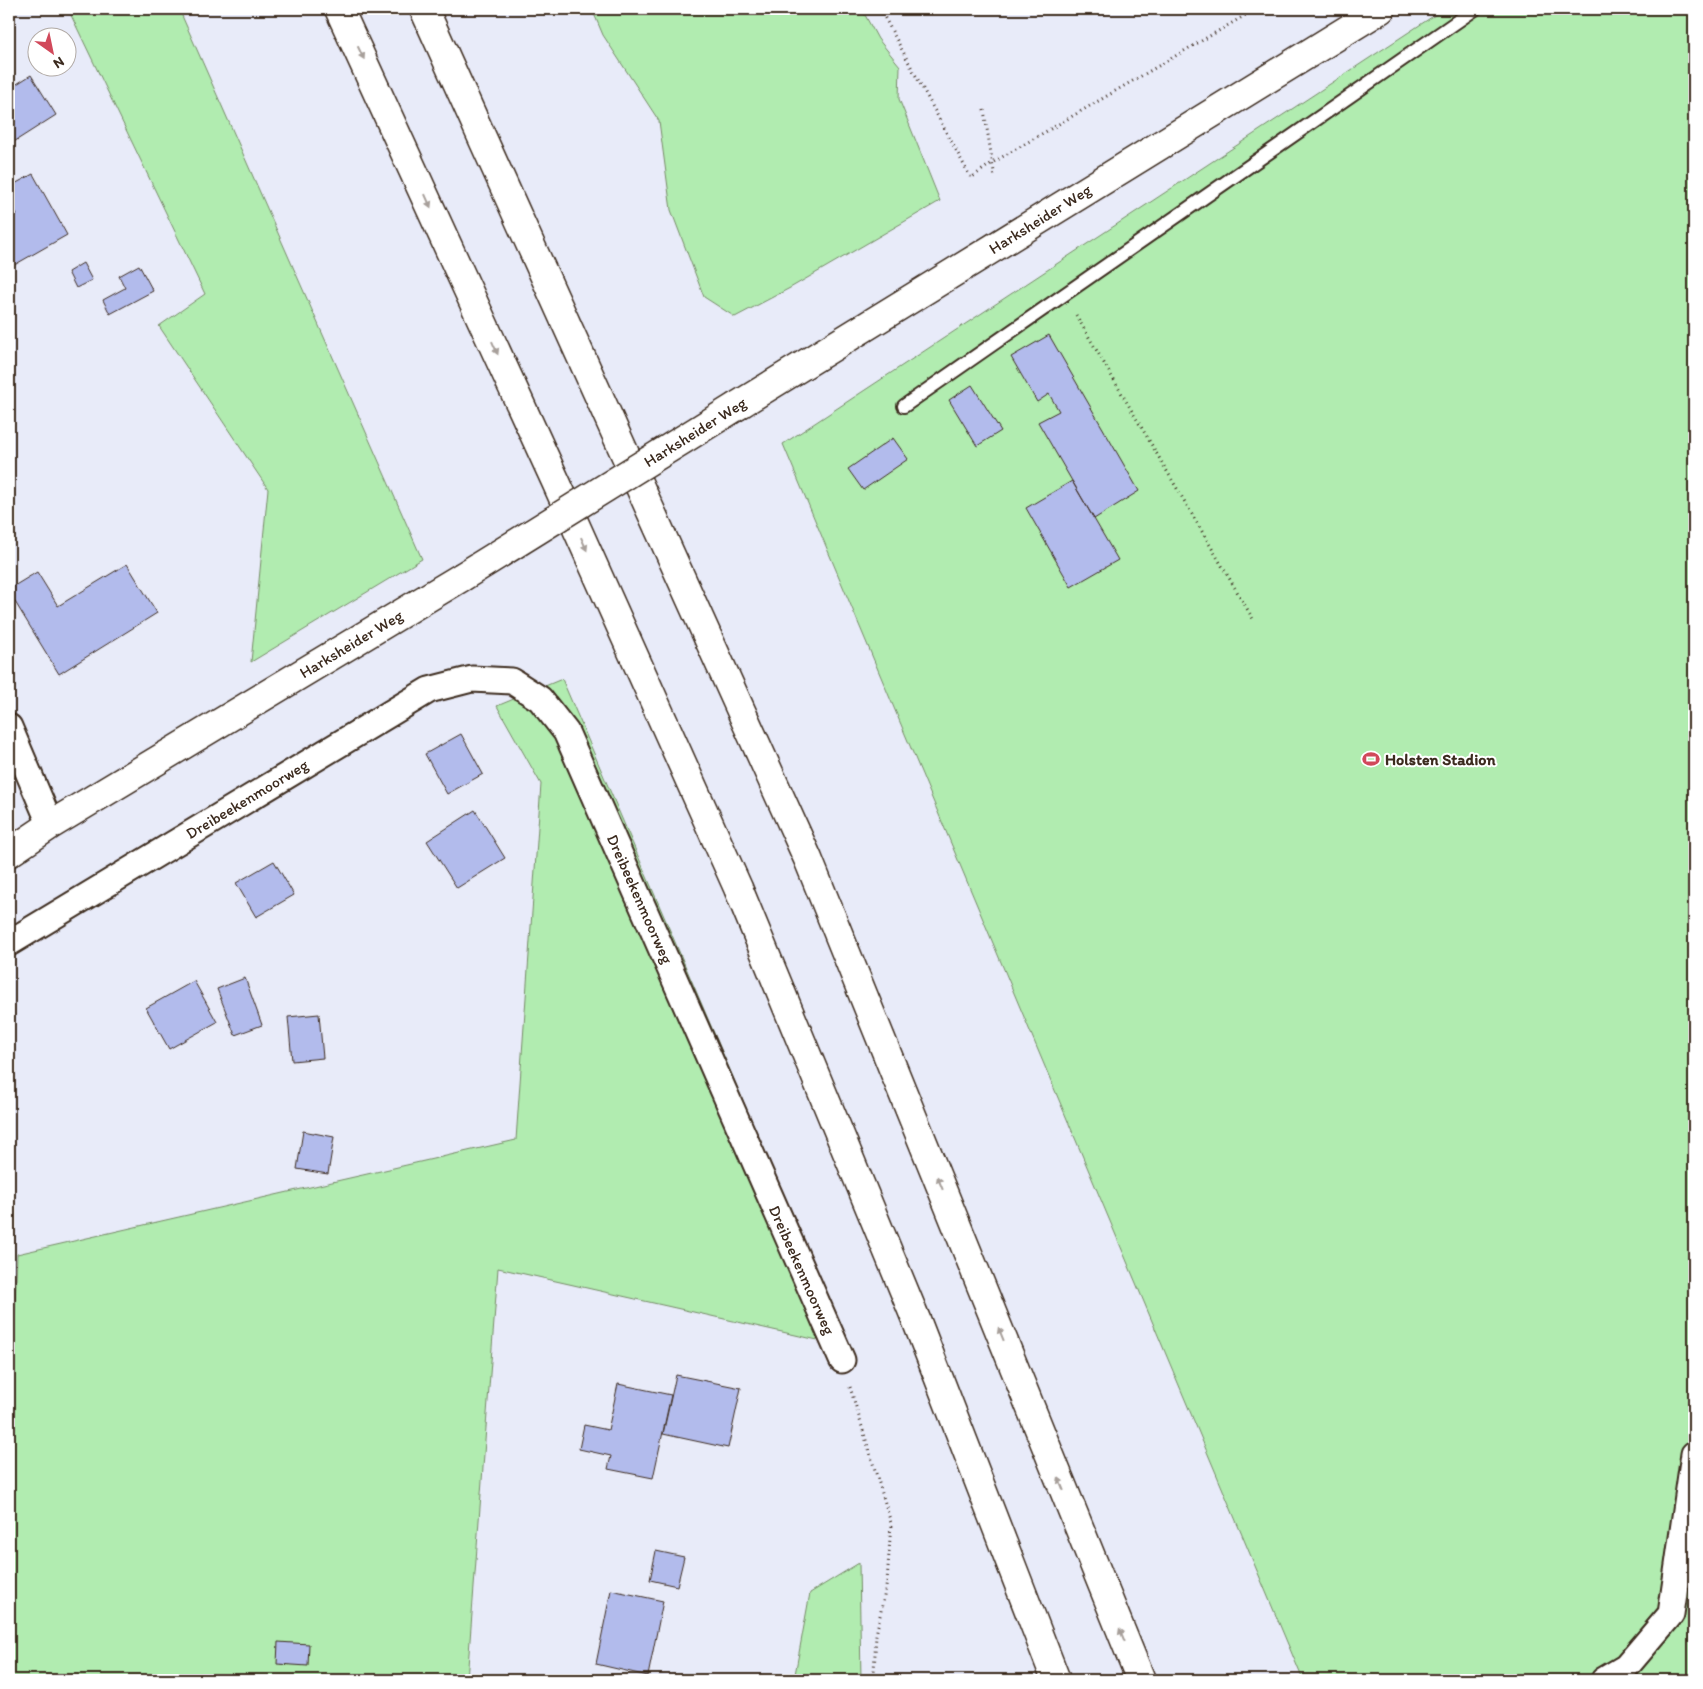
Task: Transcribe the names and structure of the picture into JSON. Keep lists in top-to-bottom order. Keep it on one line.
{"streets":{"main road":["Harksheider Weg"],"street":["Dreibeekenmoorweg"]},"places":{"sports":["Holsten Stadion"]},"north":"bottom right"}
